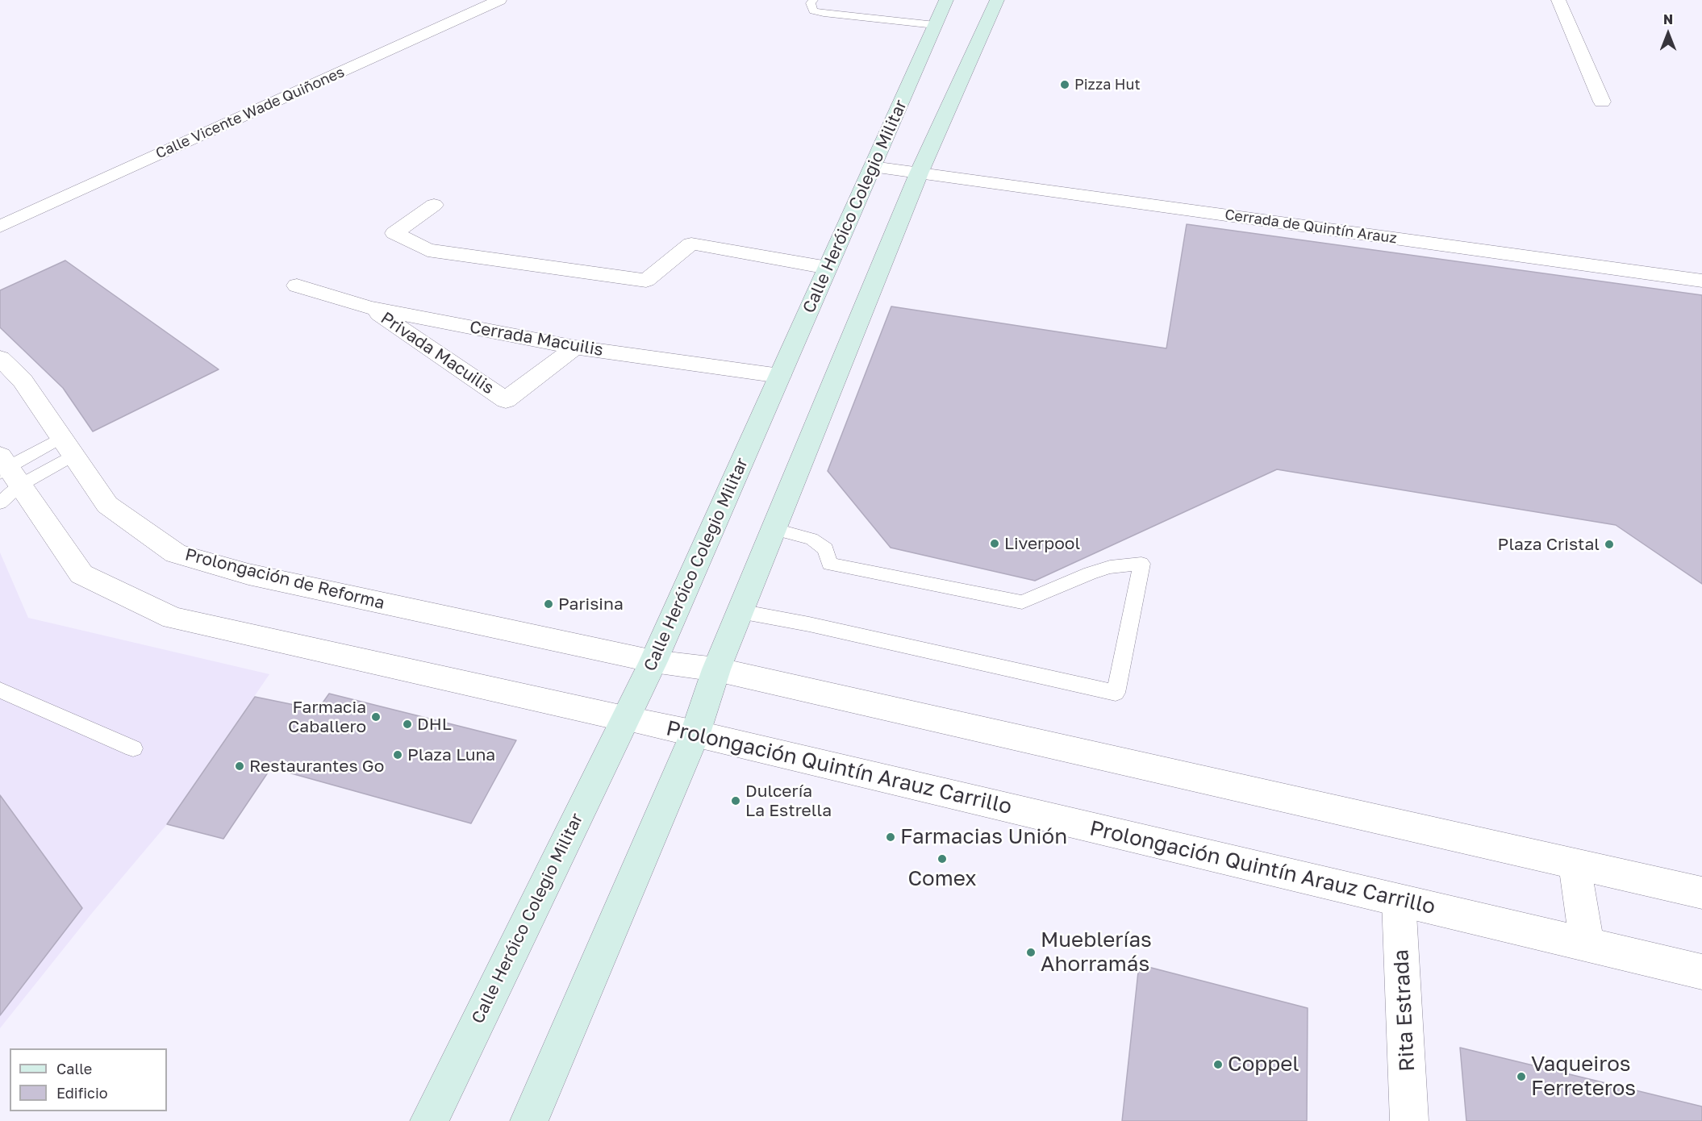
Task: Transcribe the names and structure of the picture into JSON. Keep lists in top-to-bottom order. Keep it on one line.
{"streets":{"main road":["Calle Heróico Colegio Militar"],"street":["Calle Vicente Wade Quiñones","Cerrada de Quintín Arauz","Cerrada Macuilis","Privada Macuilis","Prolongación de Reforma","Prolongación Quintín Arauz Carrillo","Rita Estrada"]},"crossings":[["Calle Heróico Colegio Militar","Cerrada de Quintín Arauz"],["Calle Heróico Colegio Militar","Cerrada Macuilis"],["Calle Heróico Colegio Militar","Prolongación de Reforma"],["Calle Heróico Colegio Militar","Prolongación Quintín Arauz Carrillo"],["Cerrada Macuilis","Privada Macuilis"],["Prolongación Quintín Arauz Carrillo","Rita Estrada"]],"places":["Pizza Hut","Liverpool","Plaza Cristal","Parisina","Farmacia Caballero","DHL","Plaza Luna","Restaurantes Go","Dulcería La Estrella","Farmacias Unión","Comex","Mueblerías Ahorramás","Coppel","Vaqueiros Ferreteros"],"legend":["Calle","Edificio"],"north":"top"}
